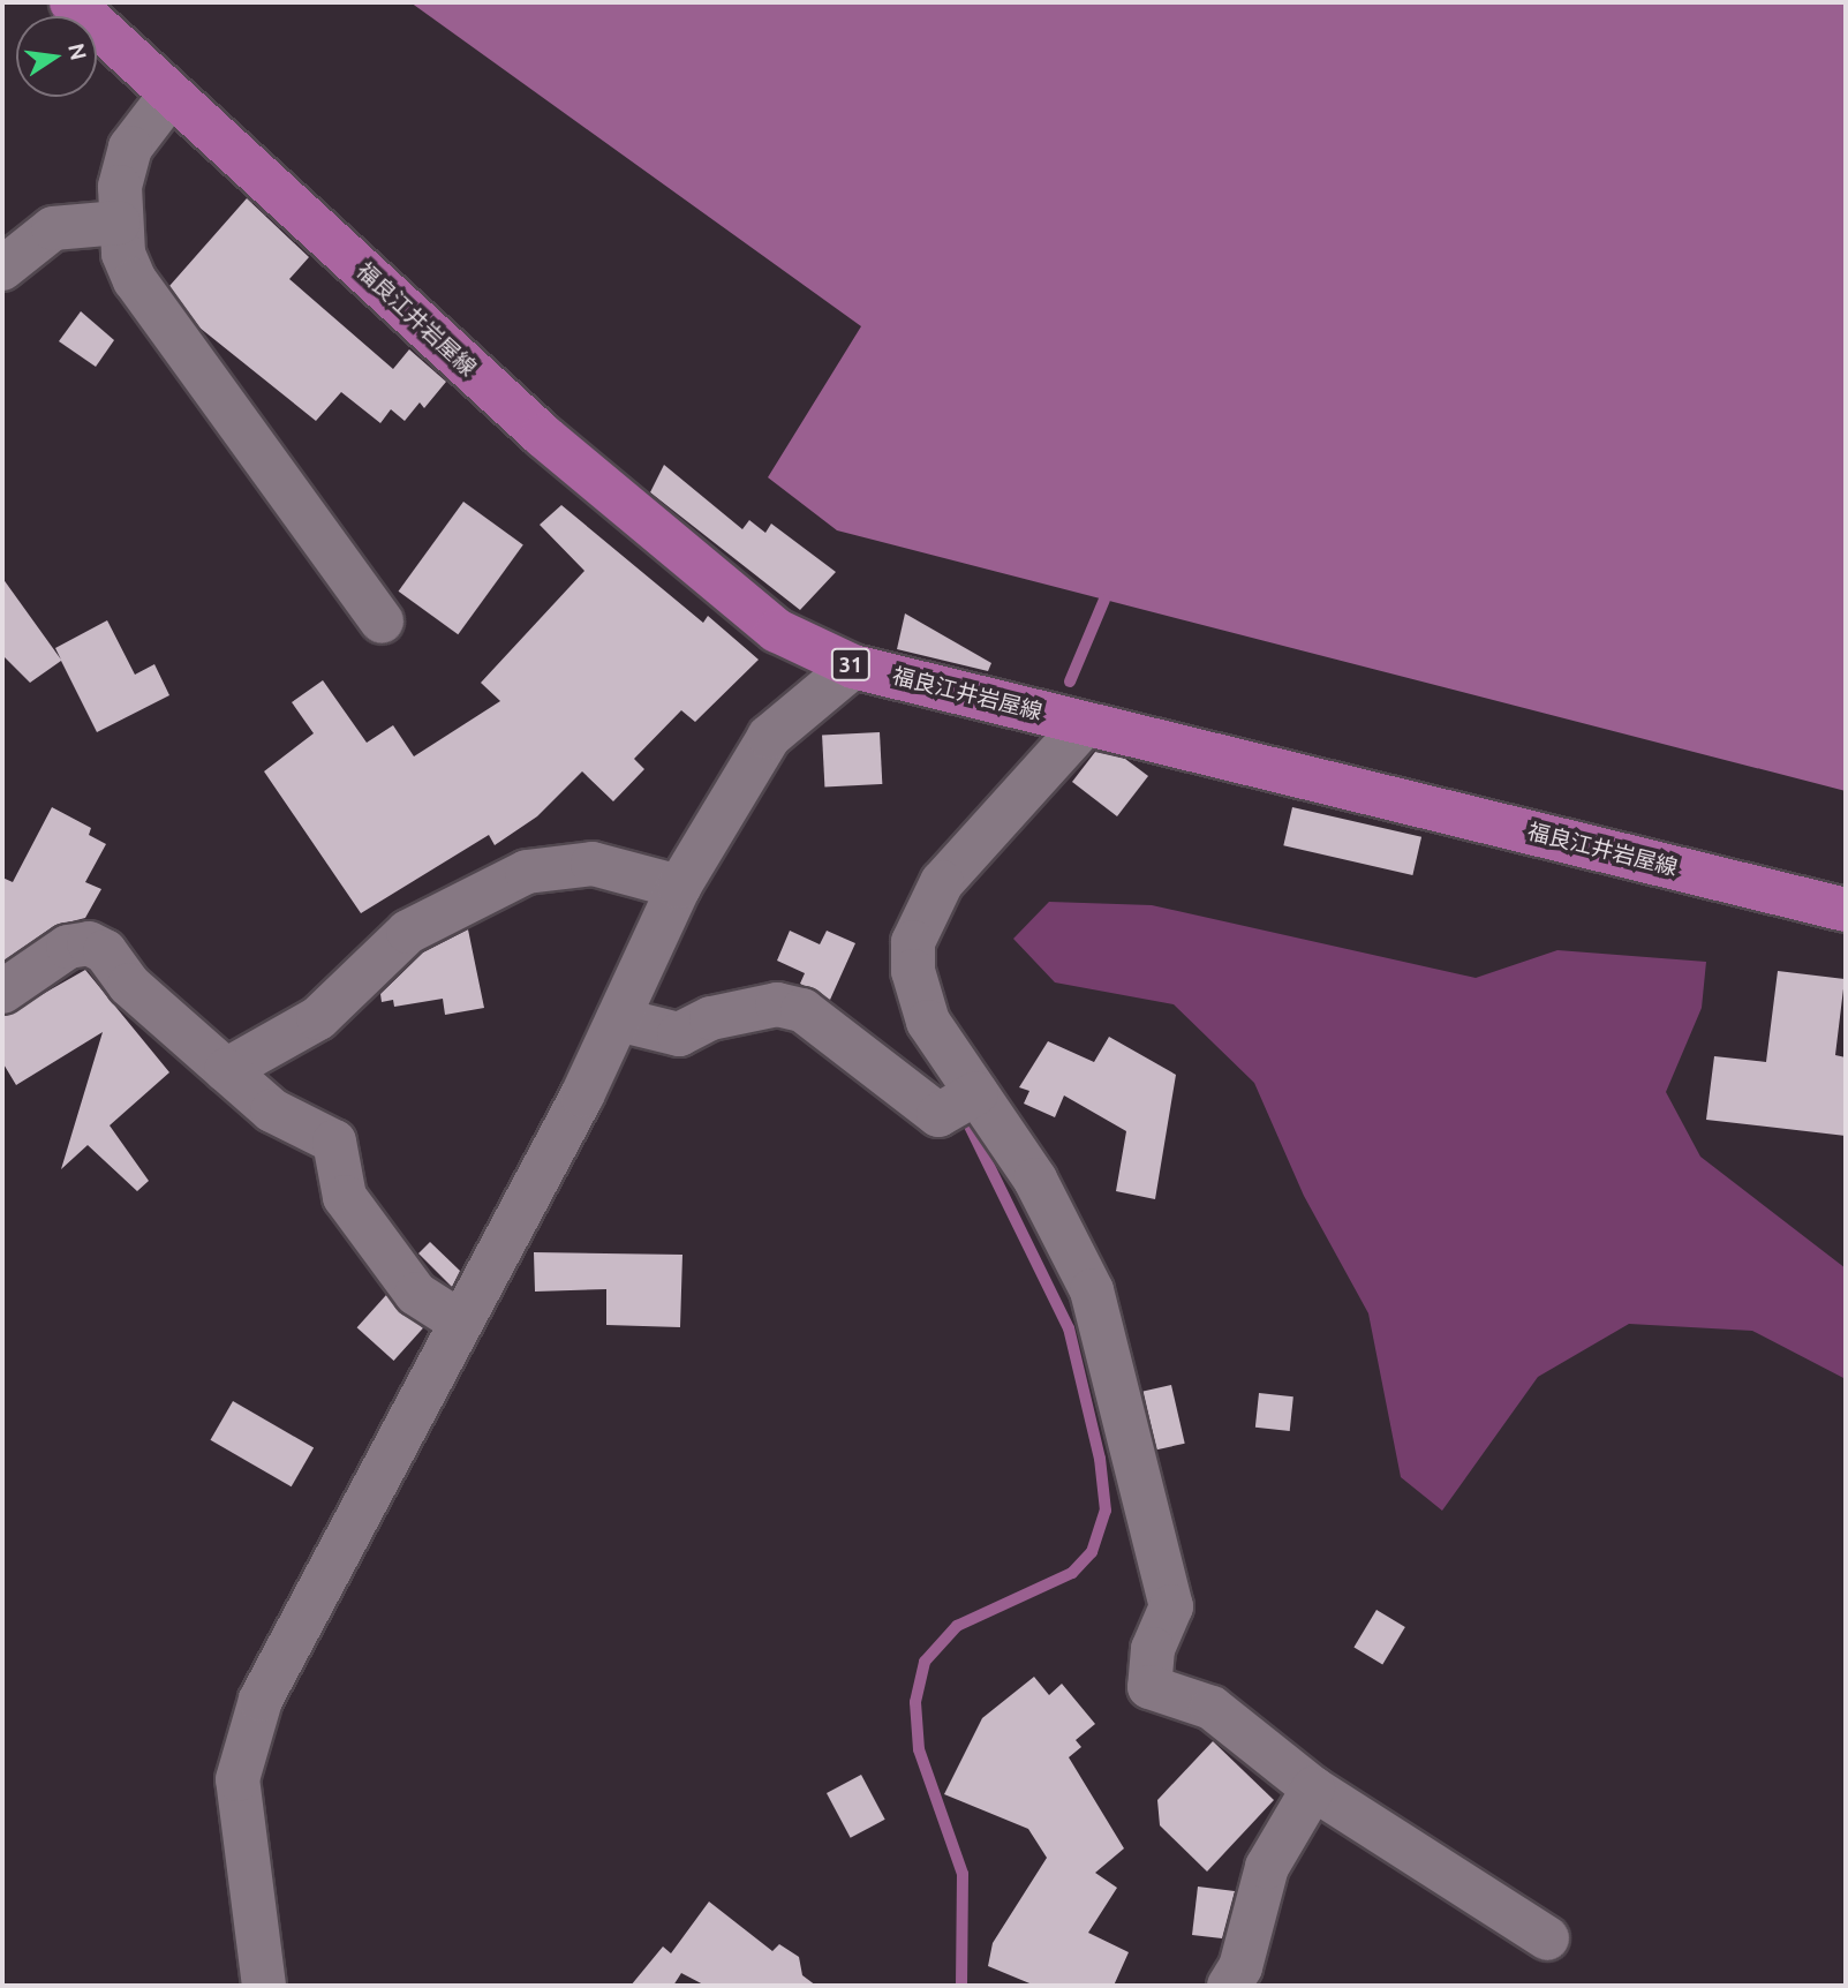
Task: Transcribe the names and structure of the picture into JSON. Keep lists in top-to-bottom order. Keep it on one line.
{"streets":{"main road":["福良江井岩屋線","31"]},"north":"right"}
